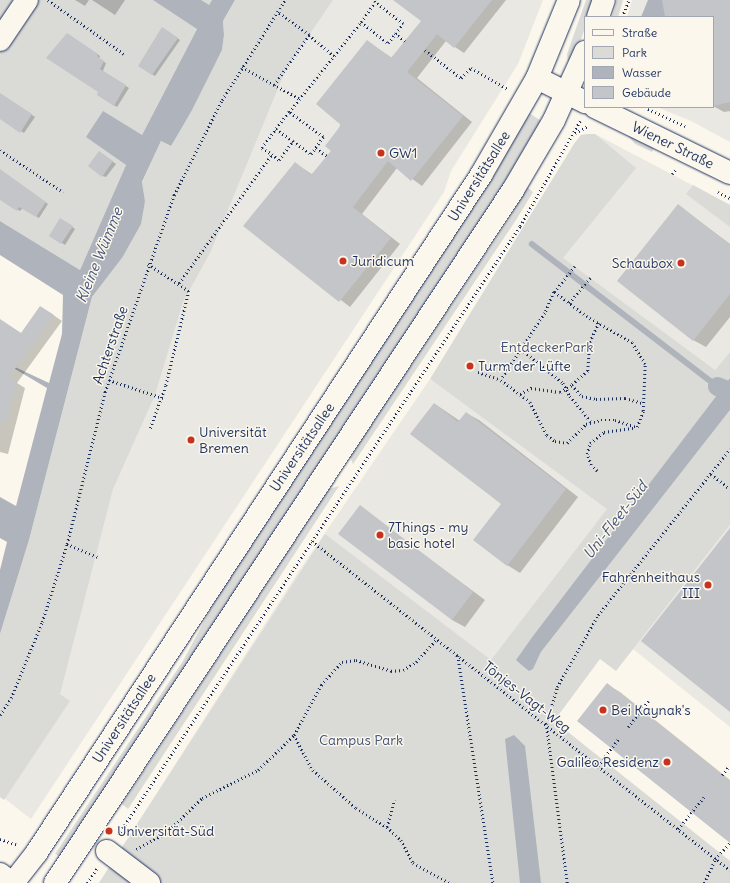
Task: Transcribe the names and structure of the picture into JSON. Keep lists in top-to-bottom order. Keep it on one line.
{"streets":{"main road":["Wiener Straße","Universitätsallee"],"path":["Achterstraße","Tönjes-Vagt-Weg"]},"crossings":[["Wiener Straße","Universitätsallee"]],"water":["Kleine Wümme","Uni-Fleet-Süd"],"parks":["EntdeckerPark","Campus Park"],"places":["GW1","Juridicum","Schaubox","Turm der Lüfte","Universität Bremen","7Things - my basic hotel","Fahrenheithaus III","Bei Kaynak's","Galileo Residenz","Universität-Süd"],"legend":["Straße","Park","Wasser","Gebäude"]}
